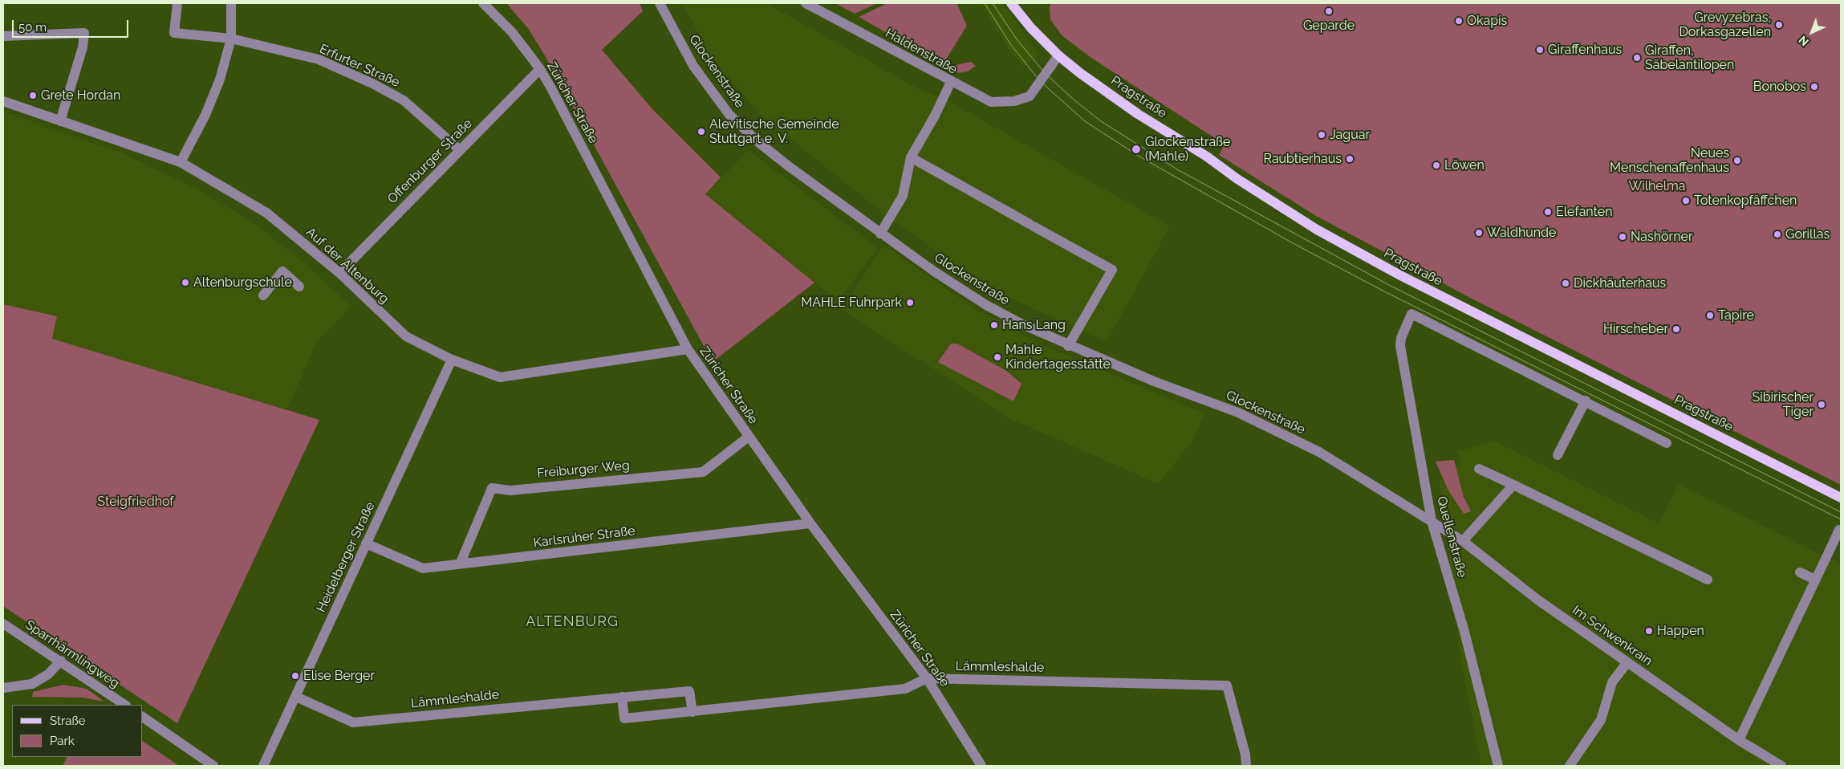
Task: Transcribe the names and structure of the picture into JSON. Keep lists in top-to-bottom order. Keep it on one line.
{"streets":{"main road":["Pragstraße"],"street":["Haldenstraße","Erfurter Straße","Glockenstraße","Züricher Straße","Offenburger Straße","Auf der Altenburg","Freiburger Weg","Karlsruher Straße","Quellenstraße","Heidelberger Straße","Im Schwenkrain","Sparrhärmlingweg","Lämmleshalde"]},"crossings":[["Haldenstraße","Pragstraße"],["Erfurter Straße","Offenburger Straße"],["Glockenstraße","Quellenstraße"],["Glockenstraße","Im Schwenkrain"],["Züricher Straße","Offenburger Straße"],["Züricher Straße","Auf der Altenburg"],["Züricher Straße","Freiburger Weg"],["Züricher Straße","Karlsruher Straße"],["Züricher Straße","Lämmleshalde"],["Offenburger Straße","Auf der Altenburg"],["Auf der Altenburg","Heidelberger Straße"],["Freiburger Weg","Karlsruher Straße"],["Karlsruher Straße","Heidelberger Straße"],["Quellenstraße","Im Schwenkrain"],["Heidelberger Straße","Lämmleshalde"]],"districts":["ALTENBURG"],"parks":["Wilhelma","Steigfriedhof"],"places":["Geparde","Okapis","Grevyzebras, Dorkasgazellen","Giraffenhaus","Giraffen, Säbelantilopen","Bonobos","Grete Hordan","Alevitische Gemeinde Stuttgart e. V.","Jaguar","Glockenstraße (Mahle)","Raubtierhaus","Neues Menschenaffenhaus","Löwen","Totenkopfäffchen","Elefanten","Waldhunde","Gorillas","Nashörner","Altenburgschule","Dickhäuterhaus","MAHLE Fuhrpark","Tapire","Hans Lang","Hirscheber","Mahle Kindertagesstätte","Sibirischer Tiger","Happen","Elise Berger"],"legend":["Straße","Park"],"scale_bar":"50 m","north":"bottom left"}
